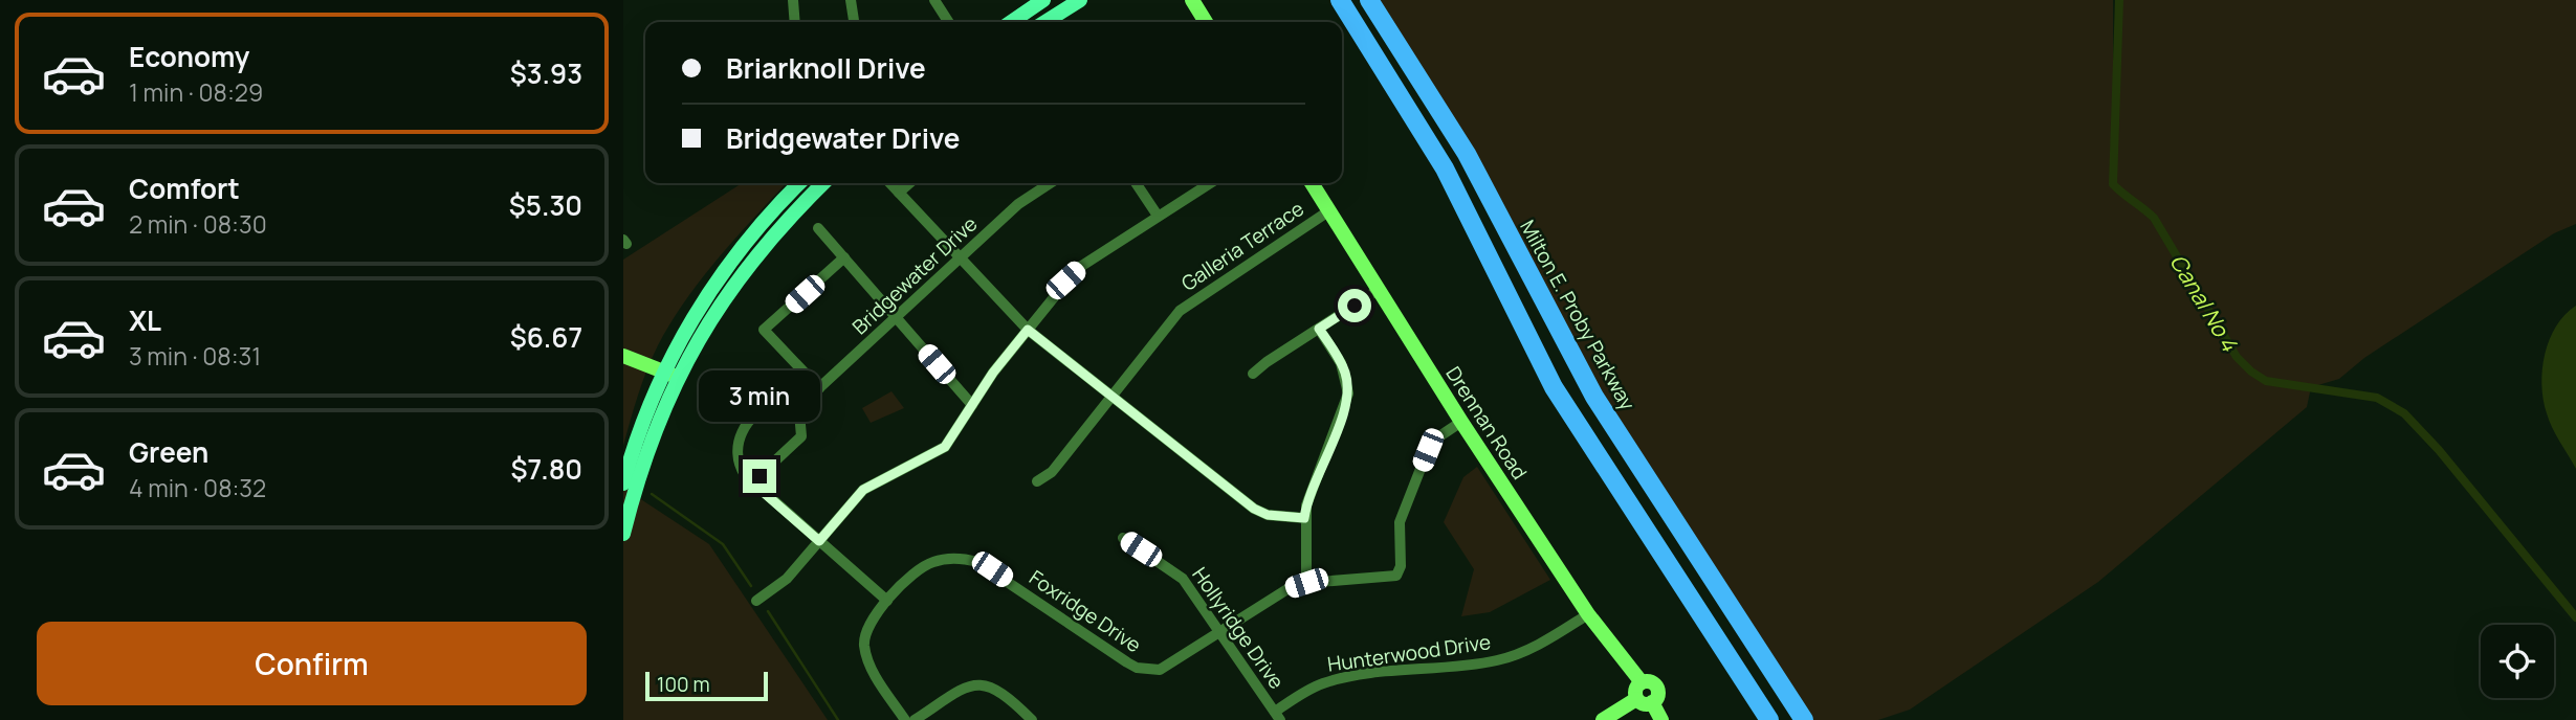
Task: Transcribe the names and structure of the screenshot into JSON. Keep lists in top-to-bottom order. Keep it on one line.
{"streets":{"highway":["Milton E. Proby Parkway"],"street":["Galleria Terrace","Bridgewater Drive","Drennan Road","Foxridge Drive","Hollyridge Drive","Hunterwood Drive"]},"crossings":[["Galleria Terrace","Drennan Road"],["Bridgewater Drive","Foxridge Drive"],["Drennan Road","Hunterwood Drive"],["Foxridge Drive","Hollyridge Drive"],["Hollyridge Drive","Hunterwood Drive"]],"water":["Canal No 4"],"scale_bar":"100 m","page":{"list":[{"name":"Economy","note":"1 min · 08:29","value":"$3.93"},{"name":"Comfort","note":"2 min · 08:30","value":"$5.30"},{"name":"XL","note":"3 min · 08:31","value":"$6.67"},{"name":"Green","note":"4 min · 08:32","value":"$7.80"}],"banner":["Briarknoll Drive","Bridgewater Drive"],"bubble":"3 min","buttons":"Confirm","scale":"100 m"}}
